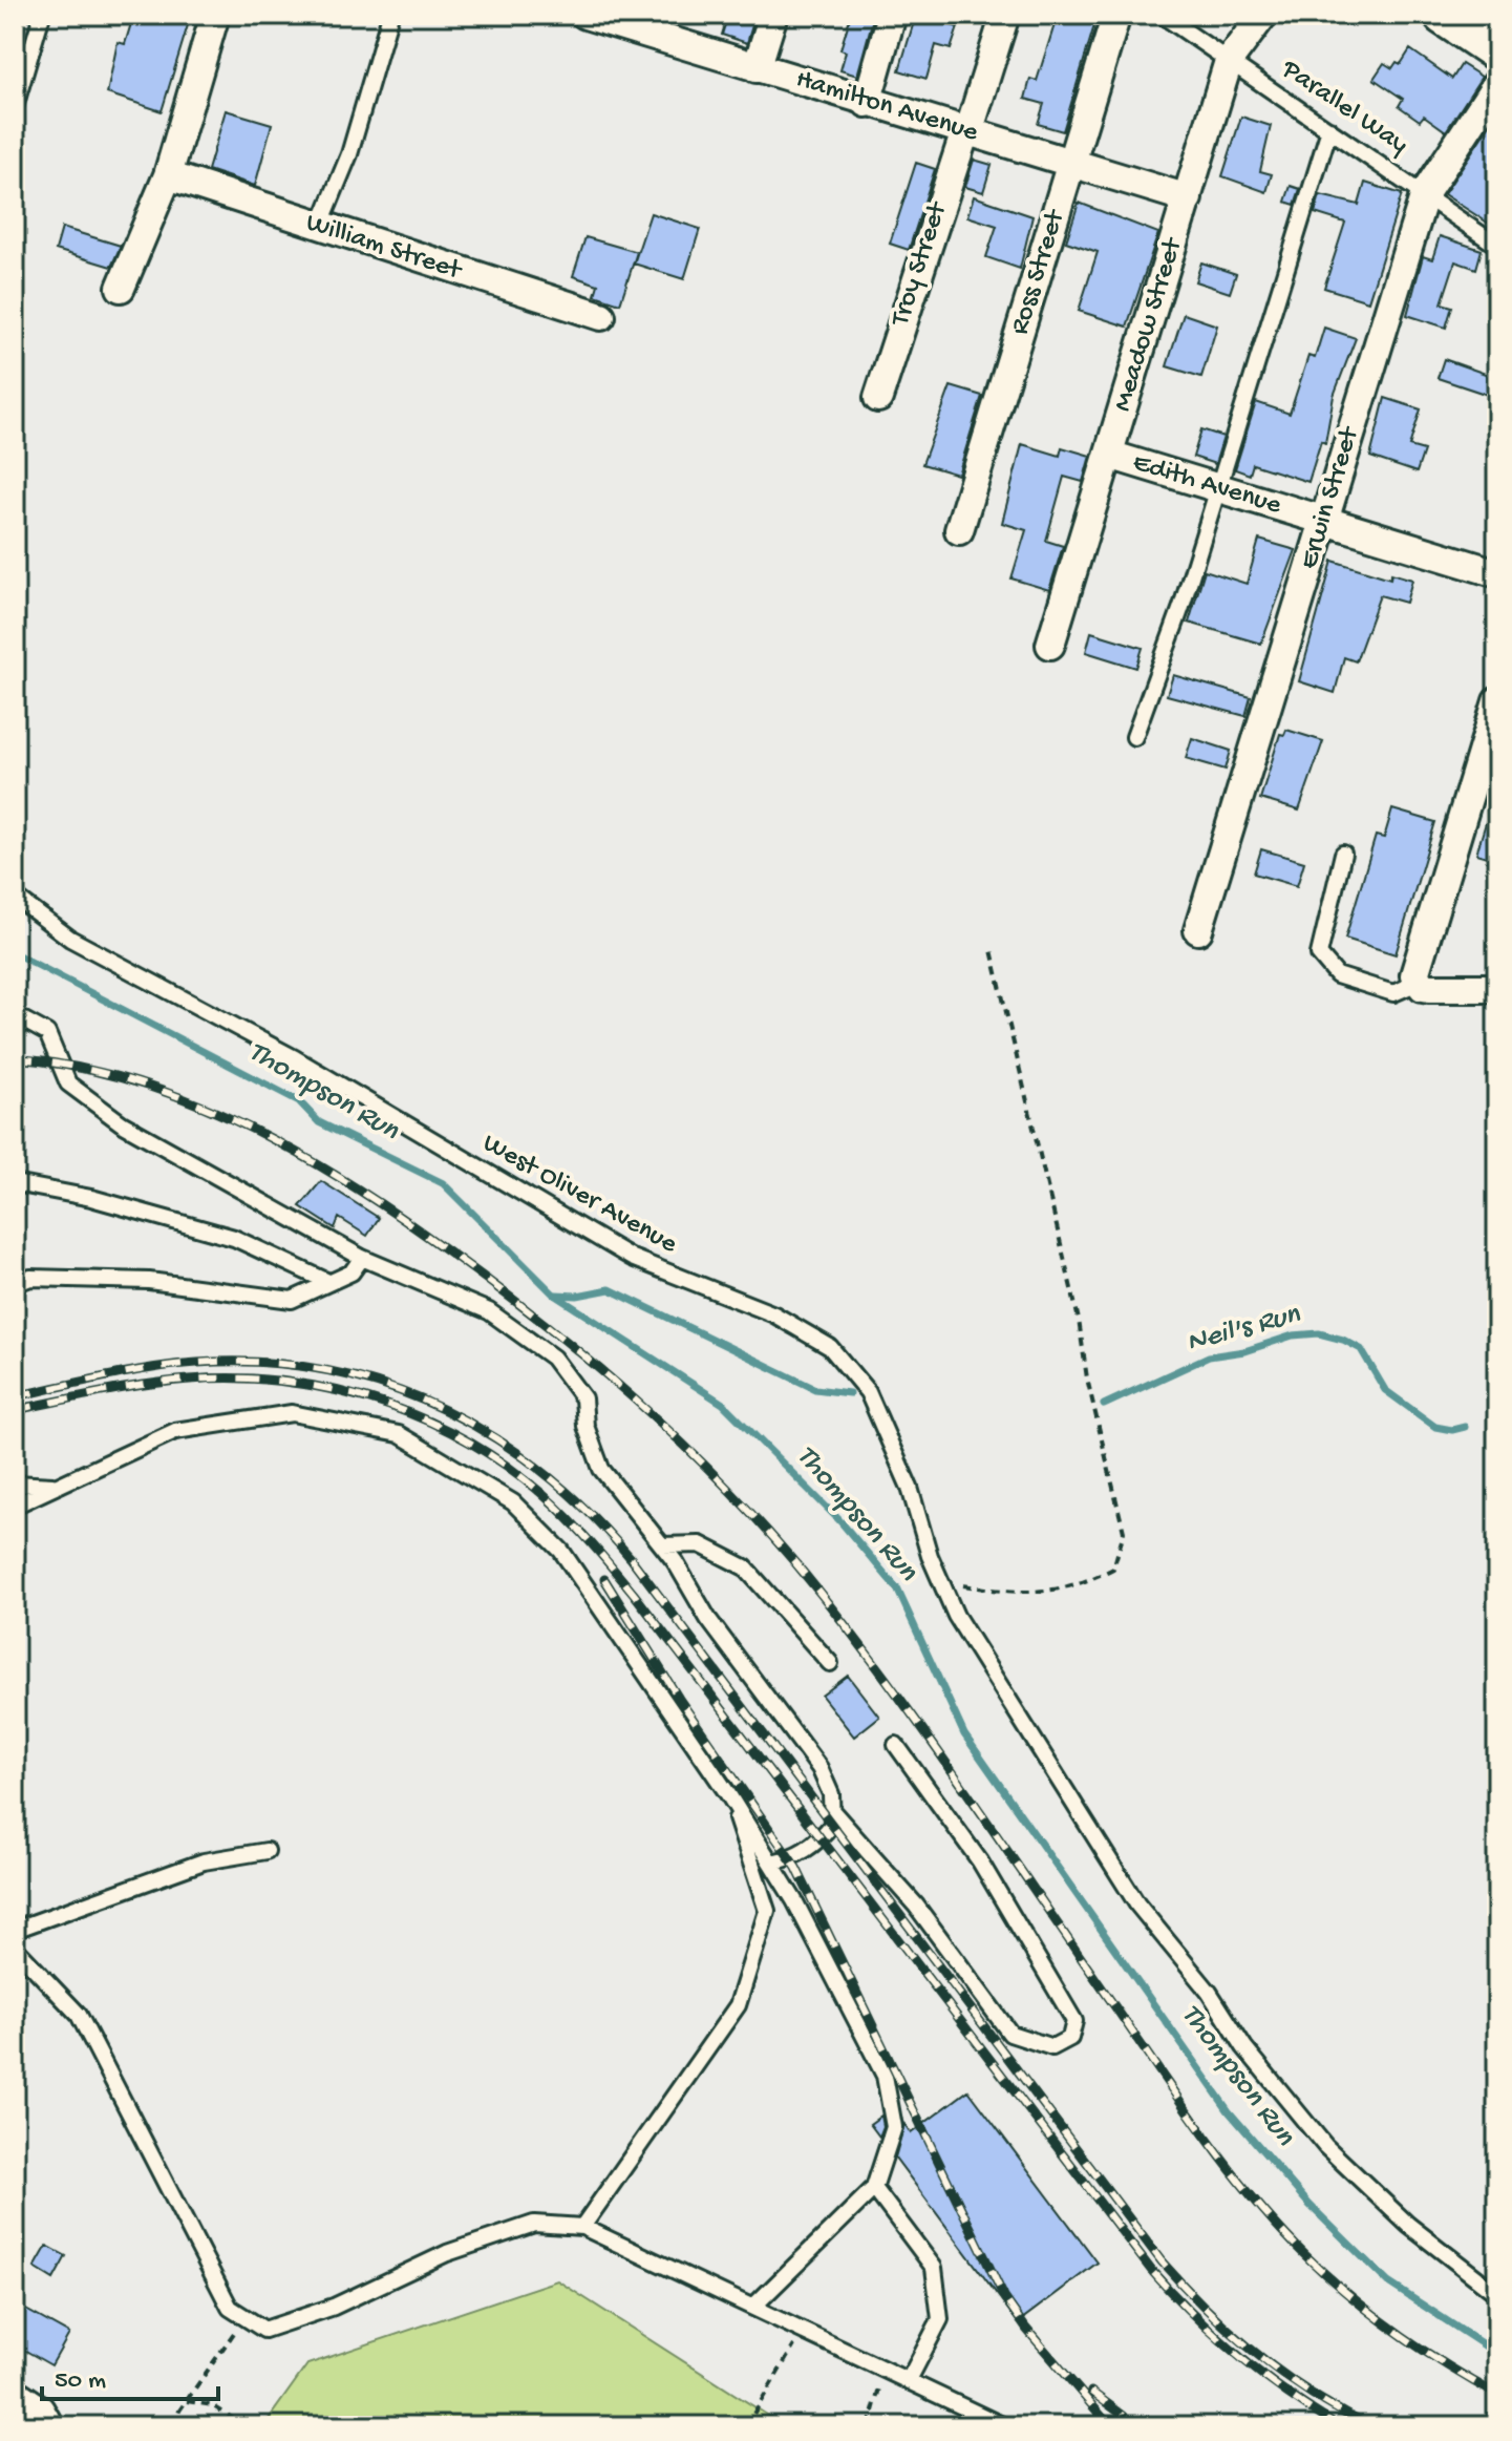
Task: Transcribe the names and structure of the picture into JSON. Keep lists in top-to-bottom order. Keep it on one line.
{"streets":{"street":["Hamilton Avenue","William Street","Troy Street","Ross Street","Meadow Street","Edith Avenue","Erwin Street"],"lane":["Parallel Way","West Oliver Avenue"]},"crossings":[["Hamilton Avenue","Troy Street"],["Hamilton Avenue","Ross Street"],["Hamilton Avenue","Meadow Street"],["Parallel Way","Meadow Street"],["Parallel Way","Erwin Street"],["Meadow Street","Edith Avenue"],["Edith Avenue","Erwin Street"]],"water":["Thompson Run","Neil's Run"],"scale_bar":"50 m"}
